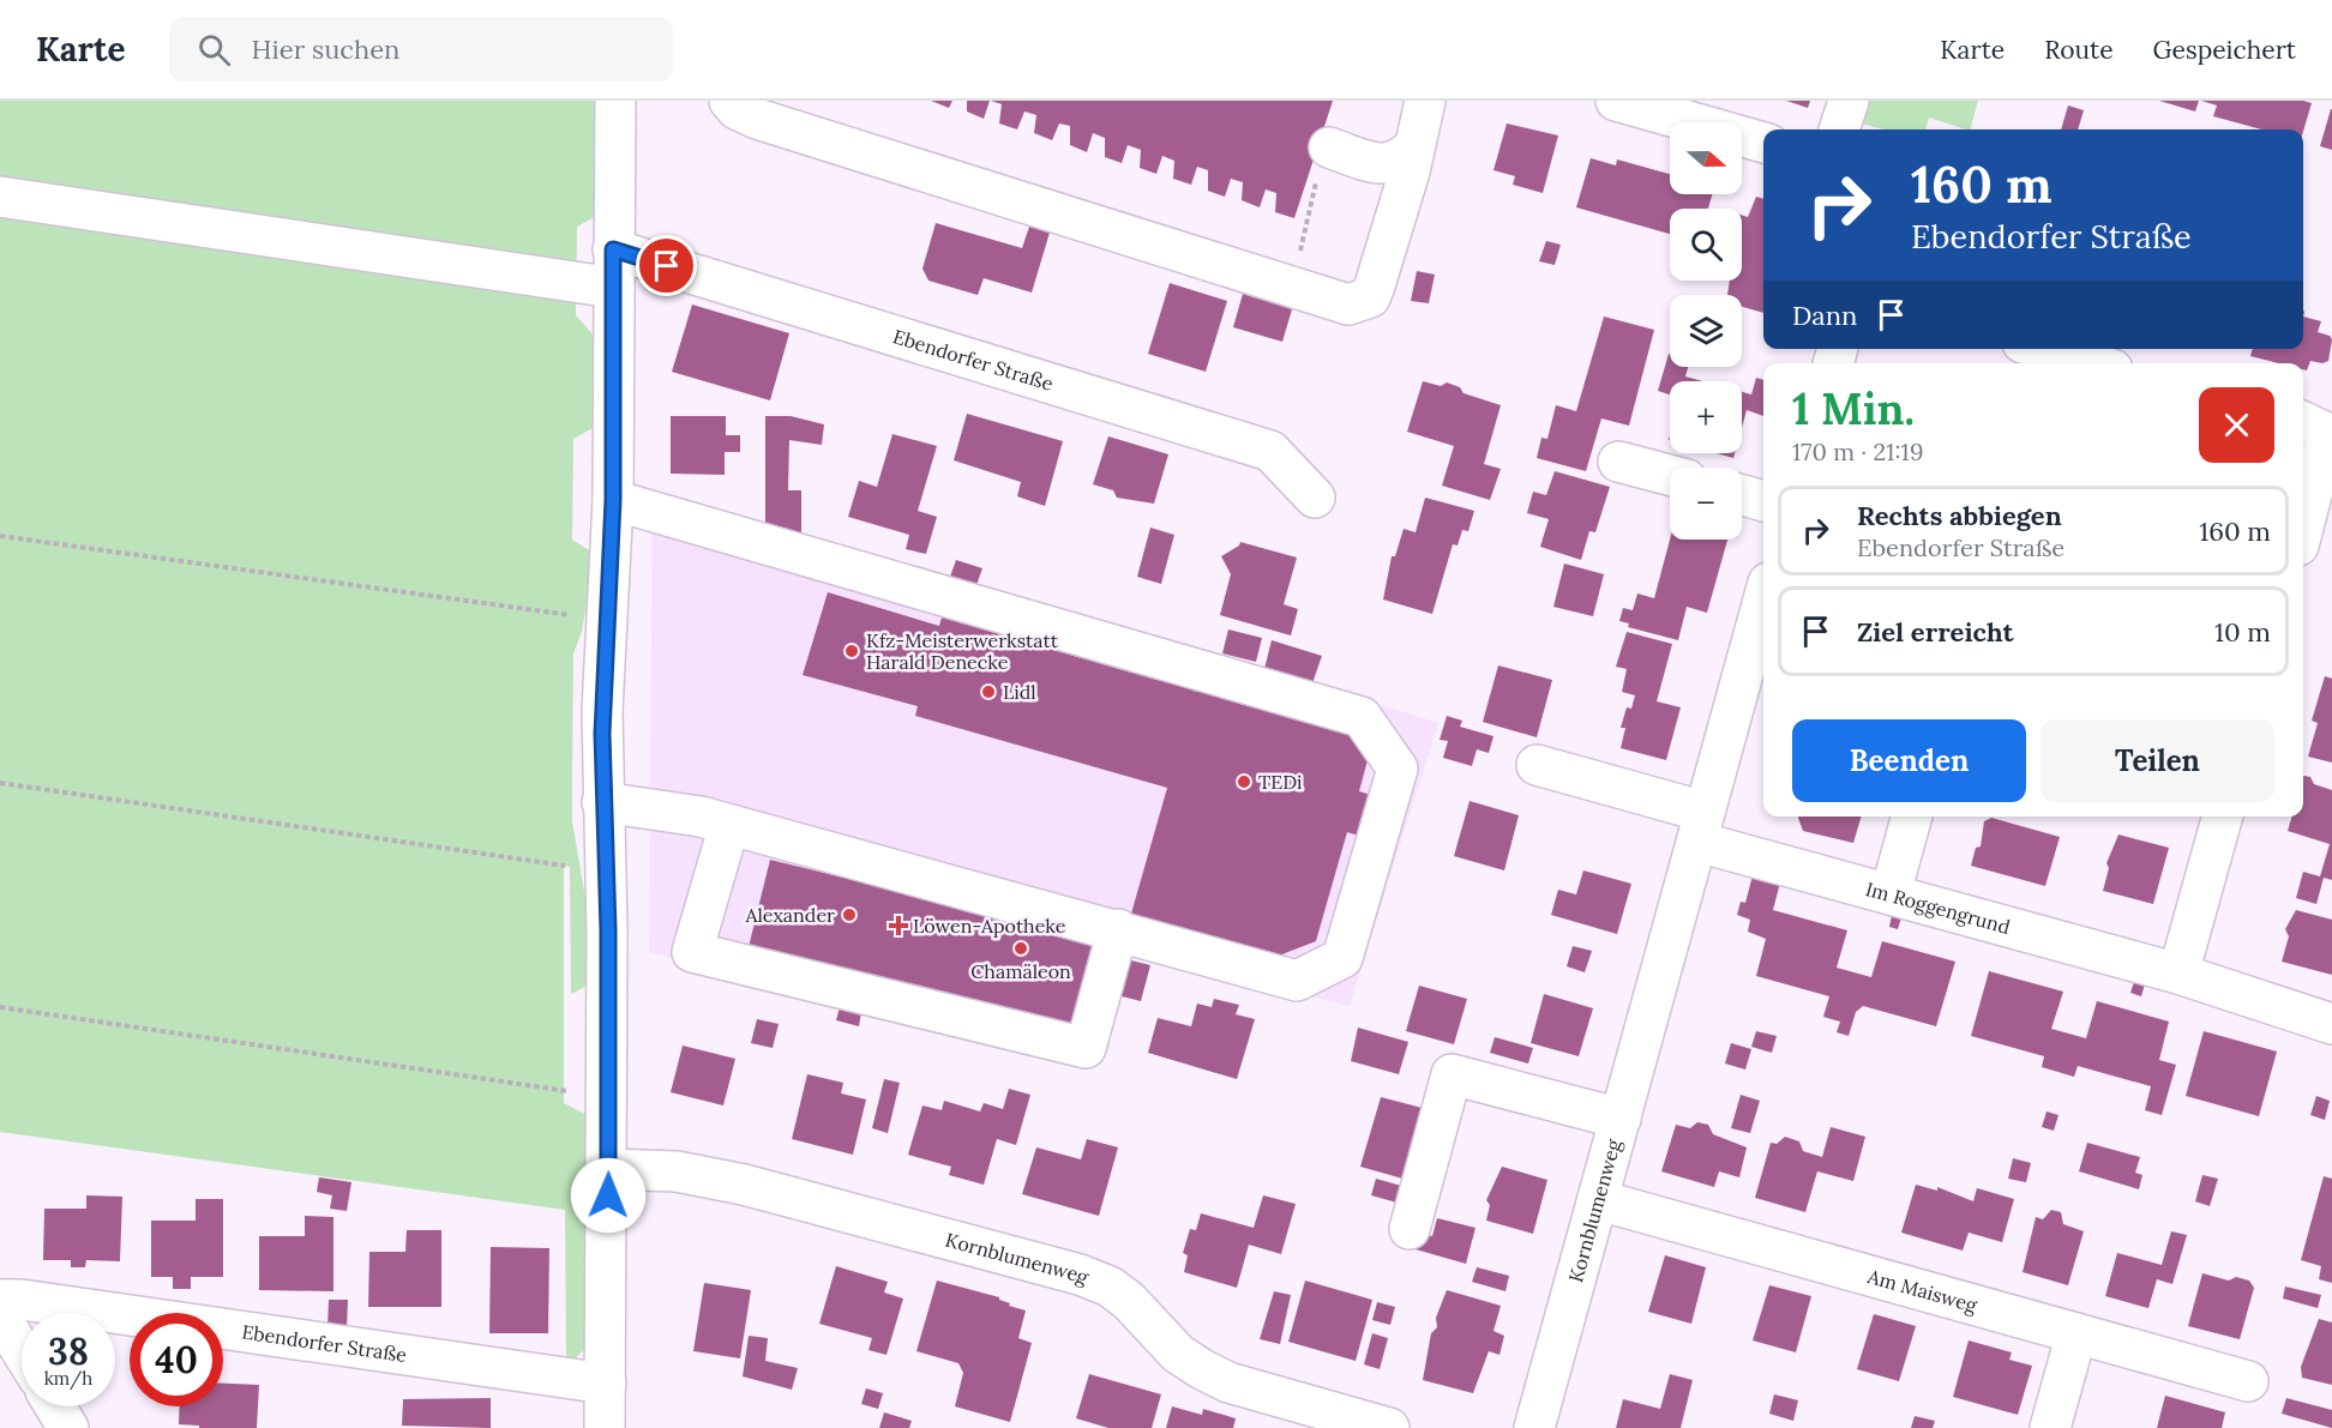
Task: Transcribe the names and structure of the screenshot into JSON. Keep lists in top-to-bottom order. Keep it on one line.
{"streets":{"street":["Ebendorfer Straße","Im Roggengrund","Kornblumenweg","Am Maisweg"]},"crossings":[["Im Roggengrund","Kornblumenweg"],["Kornblumenweg","Am Maisweg"]],"places":{"other":["Kfz-Meisterwerkstatt Harald Denecke","Lidl","TEDi","Alexander","Chamäleon"],"health":["Löwen-Apotheke"]},"north":"right","page":{"header":"Karte","search":"Hier suchen","nav":["Karte","Route","Gespeichert"],"map_buttons":["+","−"],"turn":["160 m","Ebendorfer Straße"],"then":"Dann","heading":["1 Min.","170 m · 21:19"],"list":[{"name":"Rechts abbiegen","note":"Ebendorfer Straße","value":"160 m"},{"name":"Ziel erreicht","value":"10 m"}],"buttons":["Beenden","Teilen"],"speed":"38 km/h","limit":"40"}}
